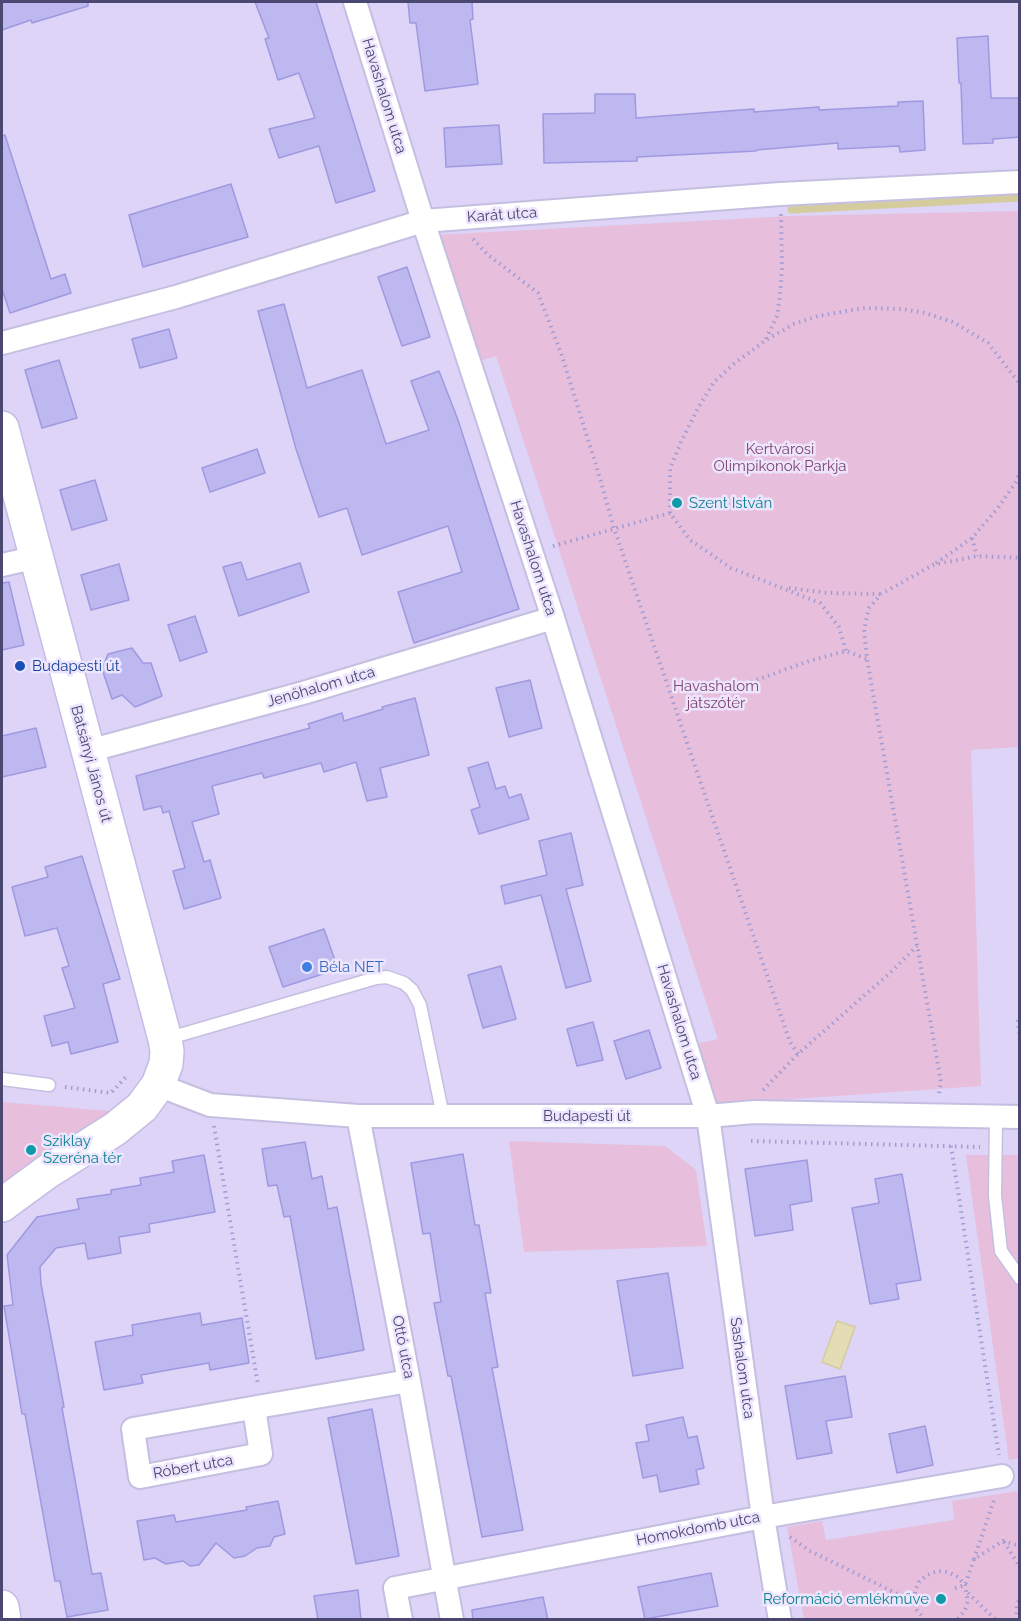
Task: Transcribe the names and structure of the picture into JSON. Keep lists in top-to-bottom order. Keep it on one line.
{"streets":{"street":["Havashalom utca","Karát utca","Jenőhalom utca","Batsányi János út","Budapesti út","Ottó utca","Sashalom utca","Róbert utca","Homokdomb utca"]},"crossings":[["Havashalom utca","Karát utca"],["Havashalom utca","Jenőhalom utca"],["Havashalom utca","Budapesti út"],["Havashalom utca","Sashalom utca"],["Jenőhalom utca","Batsányi János út"],["Batsányi János út","Budapesti út"],["Budapesti út","Ottó utca"],["Budapesti út","Sashalom utca"],["Ottó utca","Róbert utca"],["Ottó utca","Homokdomb utca"],["Sashalom utca","Homokdomb utca"]],"parks":["Kertvárosi Olimpikonok Parkja","Havashalom játszótér"],"places":["Szent István","Budapesti út","Béla NET","Sziklay Szeréna tér","Reformáció emlékműve"]}
